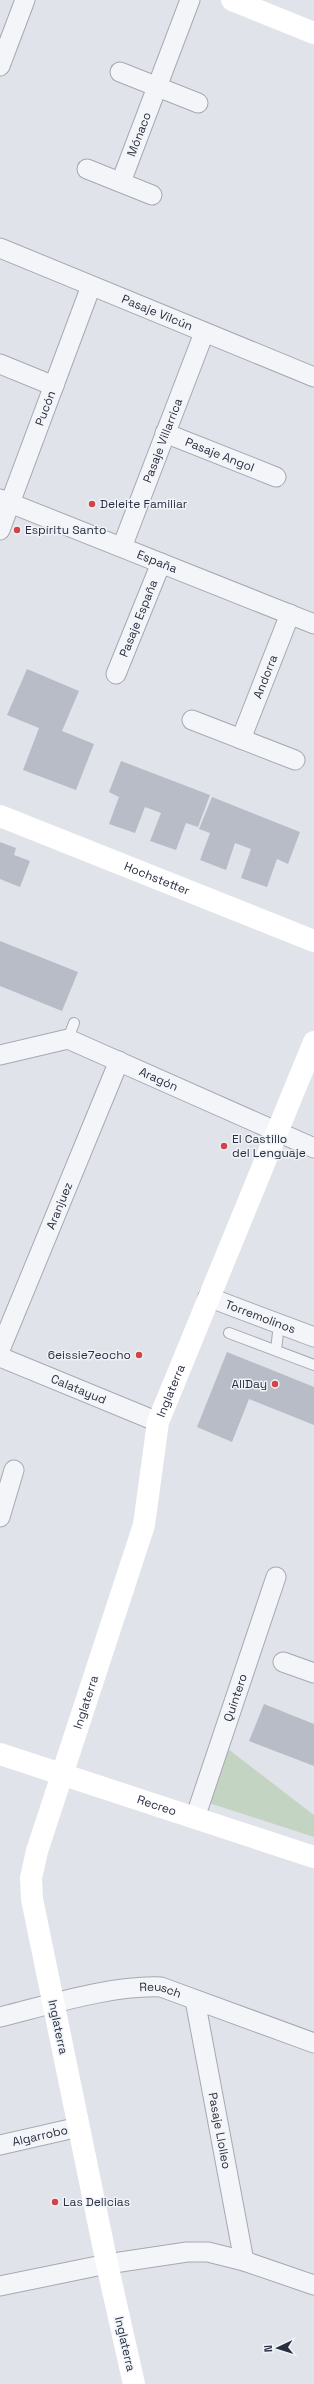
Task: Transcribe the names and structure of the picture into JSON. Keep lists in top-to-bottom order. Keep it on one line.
{"streets":{"street":["Mónaco","Pasaje Vilcún","Pucón","Pasaje Villarrica","Pasaje Angol","España","Pasaje España","Andorra","Hochstetter","Aragón","Aranjuez","Torremolinos","Calatayud","Inglaterra","Quintero","Recreo","Reusch","Pasaje Llolleo","Algarrobo"]},"crossings":[["Pasaje Vilcún","Pucón"],["Pasaje Vilcún","Pasaje Villarrica"],["Pucón","España"],["Pasaje Villarrica","Pasaje Angol"],["Pasaje Villarrica","España"],["España","Pasaje España"],["España","Andorra"],["Aragón","Aranjuez"],["Aragón","Inglaterra"],["Torremolinos","Inglaterra"],["Calatayud","Inglaterra"],["Inglaterra","Recreo"],["Inglaterra","Reusch"],["Inglaterra","Algarrobo"],["Quintero","Recreo"],["Reusch","Pasaje Llolleo"]],"places":["Deleite Familiar","Espíritu Santo","El Castillo del Lenguaje","6eissie7eocho","AllDay","Las Delicias"],"north":"left"}
